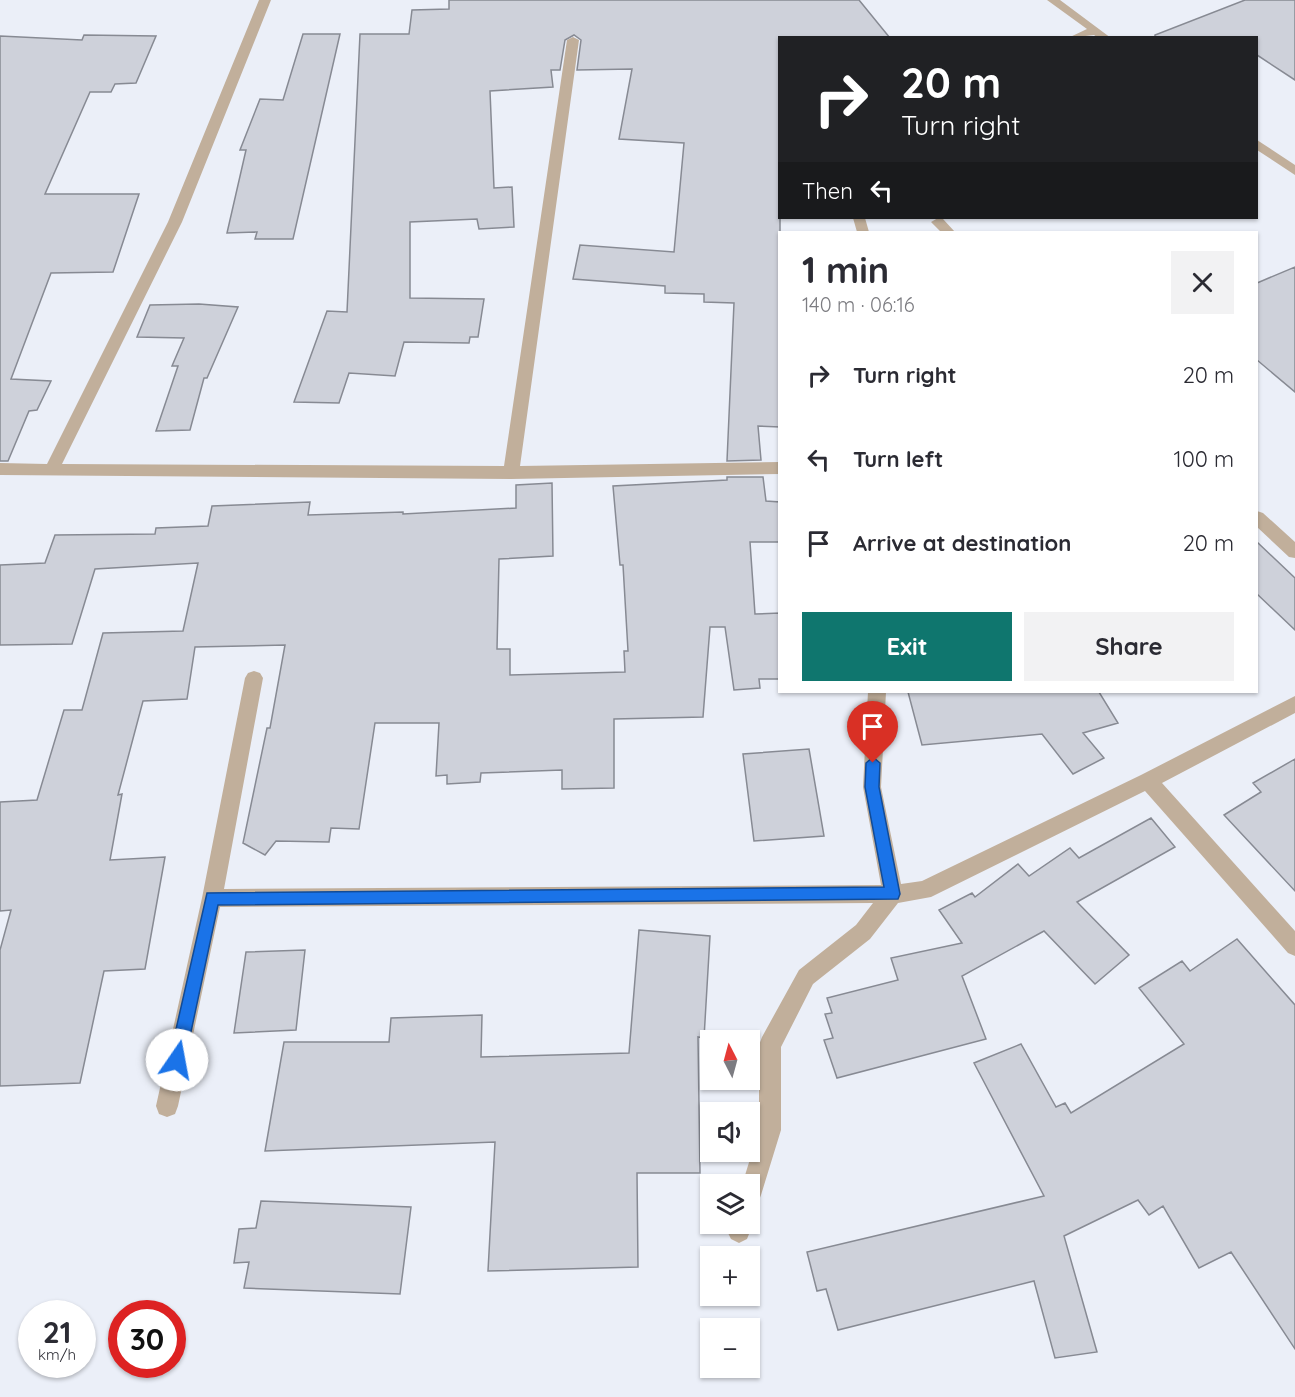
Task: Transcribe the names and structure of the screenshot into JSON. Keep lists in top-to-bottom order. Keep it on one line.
{"north":"top","page":{"turn":["20 m","Turn right"],"then":"Then","heading":["1 min","140 m · 06:16"],"list":[{"name":"Turn right","value":"20 m"},{"name":"Turn left","value":"100 m"},{"name":"Arrive at destination","value":"20 m"}],"buttons":["Exit","Share"],"map_buttons":["+","−"],"speed":"21 km/h","limit":"30"}}
